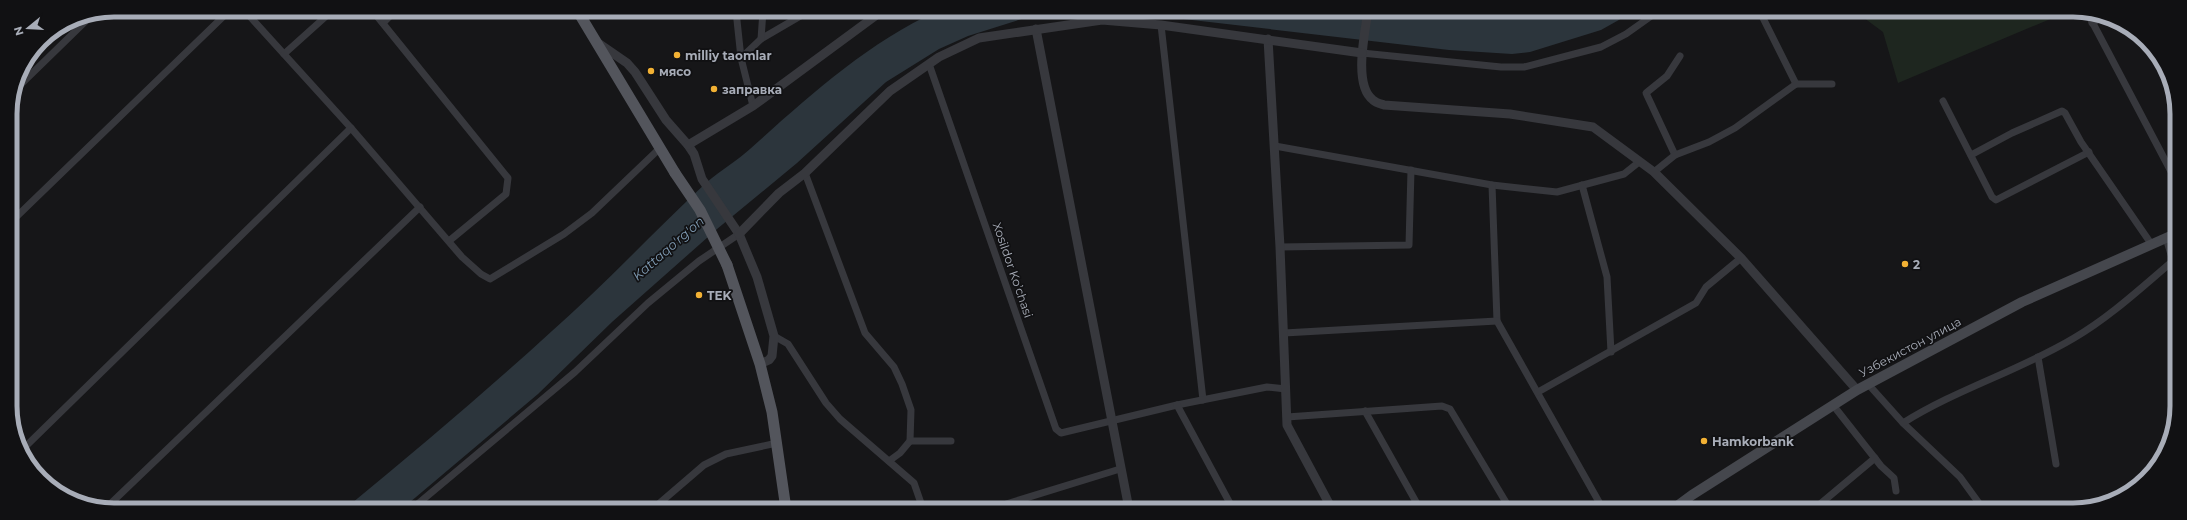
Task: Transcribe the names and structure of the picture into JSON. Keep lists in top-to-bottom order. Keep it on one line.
{"streets":{"main road":["Узбекистон улица"],"street":["Xosildor Ko’chasi"]},"water":["Kattaqo'rg'on"],"places":["milliy taomlar","мясо","заправка","2","TEK","Hamkorbank"],"north":"left"}
